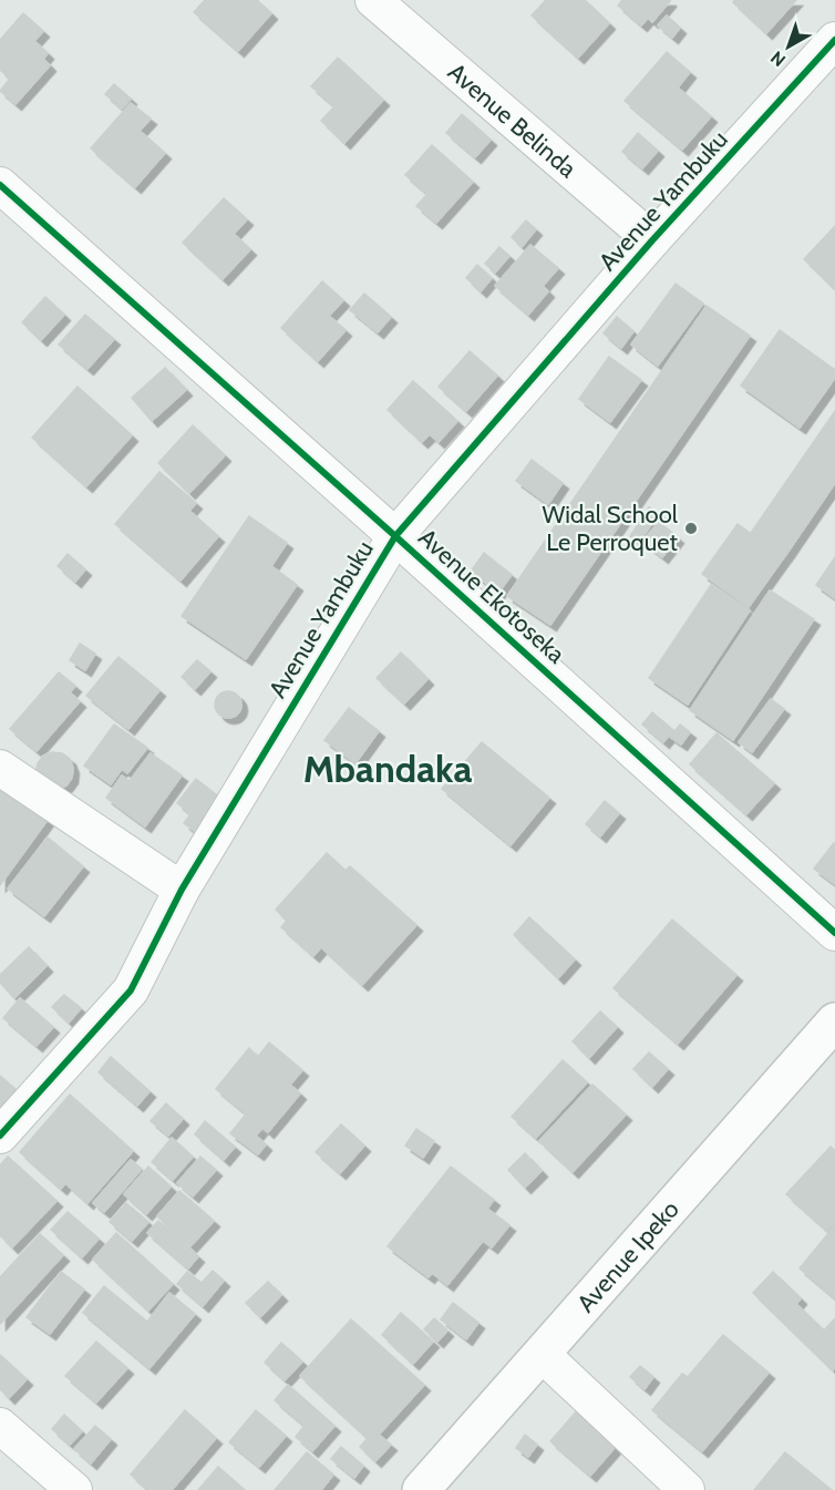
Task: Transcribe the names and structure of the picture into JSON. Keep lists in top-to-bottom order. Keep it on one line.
{"streets":{"street":["Avenue Belinda","Avenue Yambuku","Avenue Ekotoseka","Avenue Ipeko"]},"crossings":[["Avenue Belinda","Avenue Yambuku"],["Avenue Yambuku","Avenue Ekotoseka"]],"districts":["Mbandaka"],"places":["Widal School Le Perroquet"],"north":"bottom left"}
